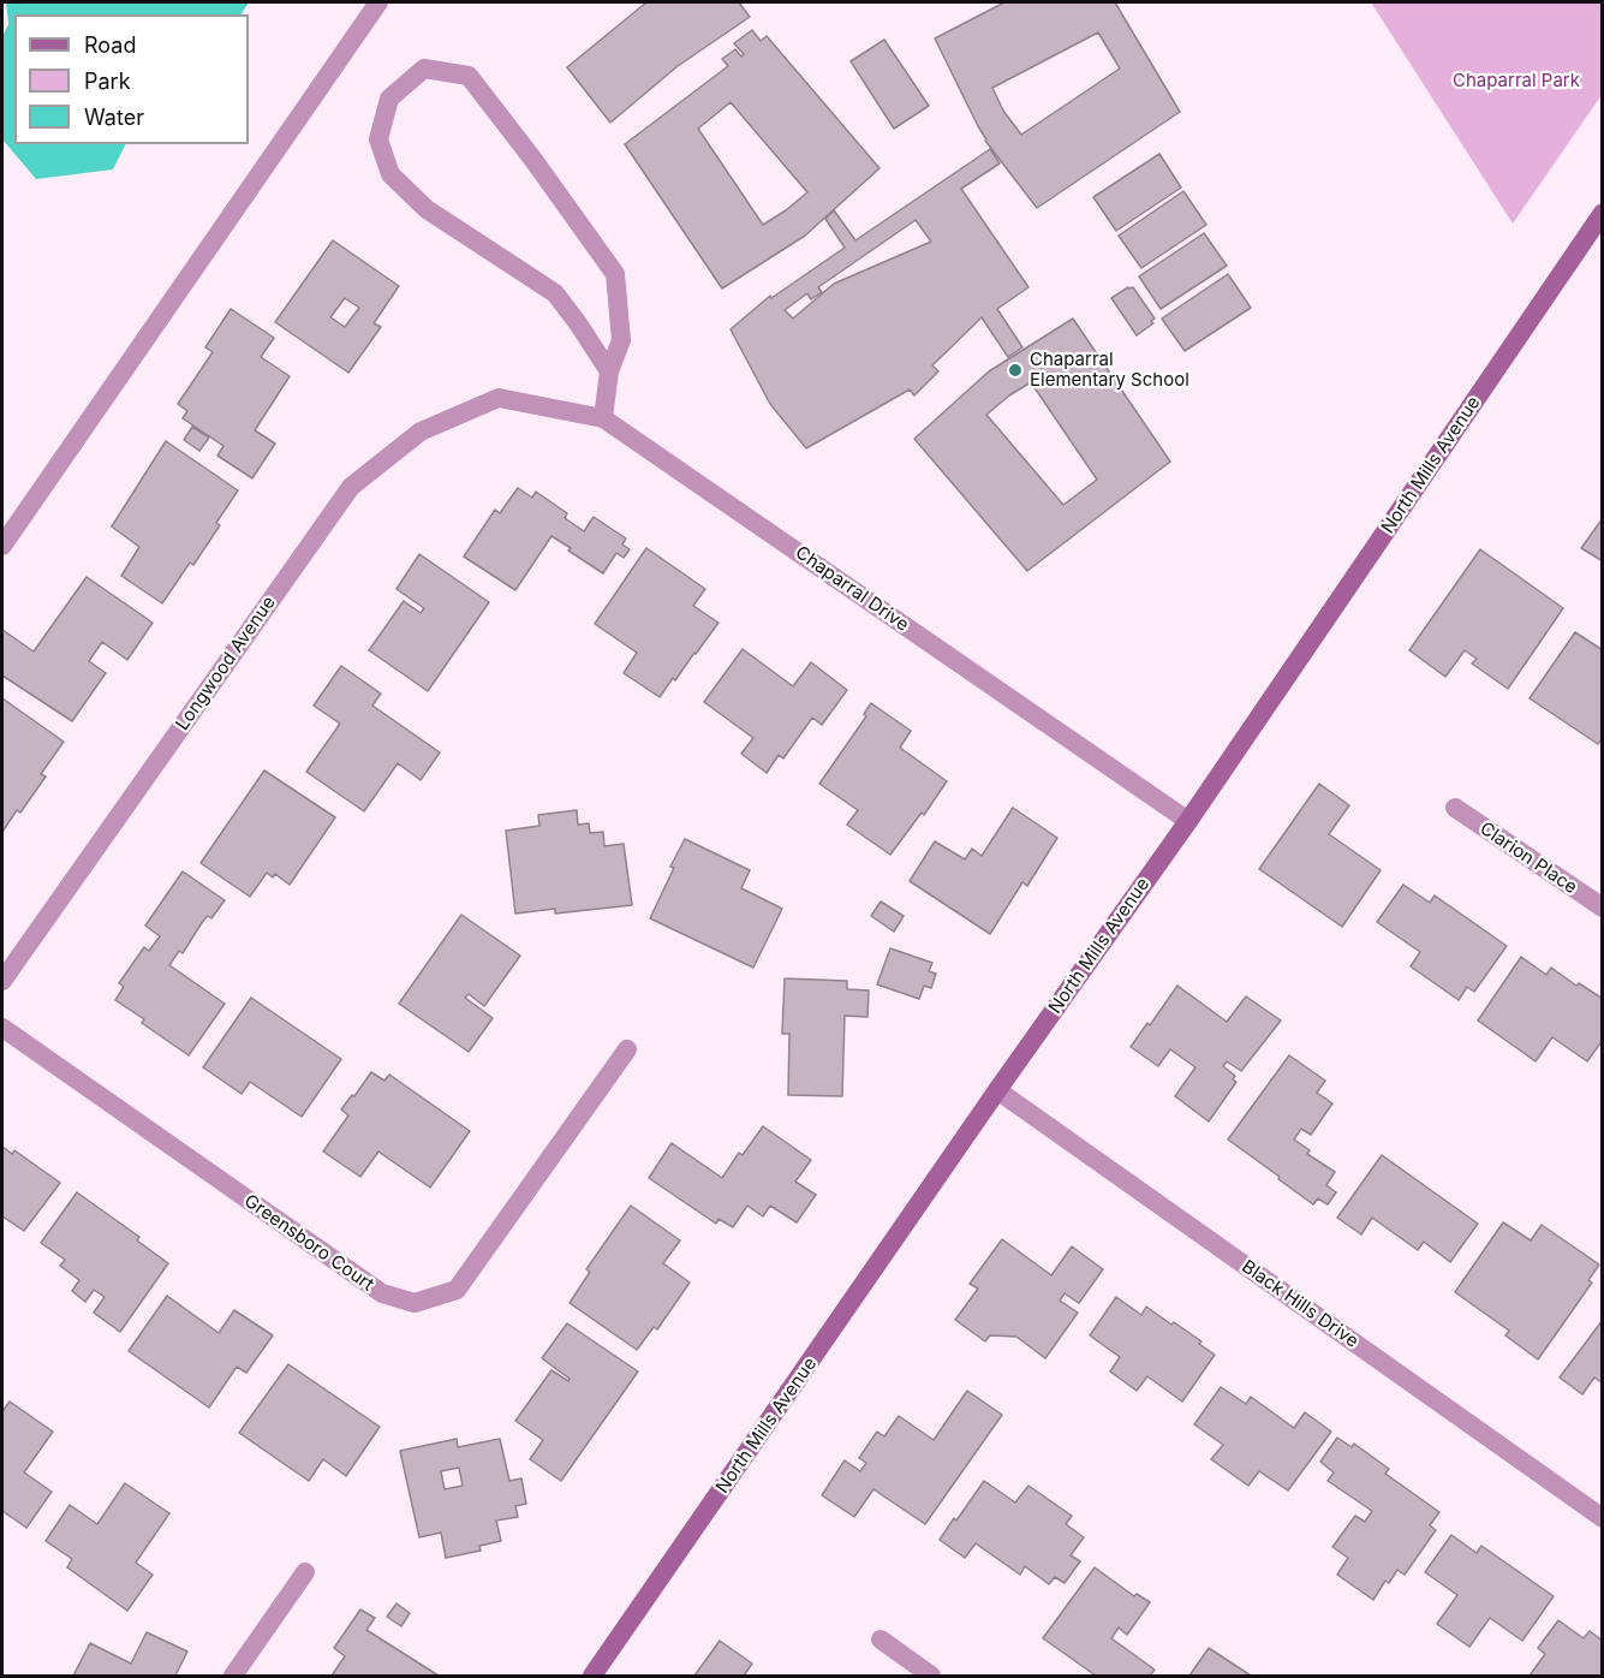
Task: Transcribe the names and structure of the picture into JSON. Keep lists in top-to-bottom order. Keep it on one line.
{"streets":{"main road":["North Mills Avenue"],"street":["Chaparral Drive","Longwood Avenue","Clarion Place","Greensboro Court","Black Hills Drive"]},"crossings":[["North Mills Avenue","Chaparral Drive"],["North Mills Avenue","Black Hills Drive"],["Chaparral Drive","Longwood Avenue"]],"parks":["Chaparral Park"],"places":["Chaparral Elementary School"],"legend":["Road","Park","Water"]}
